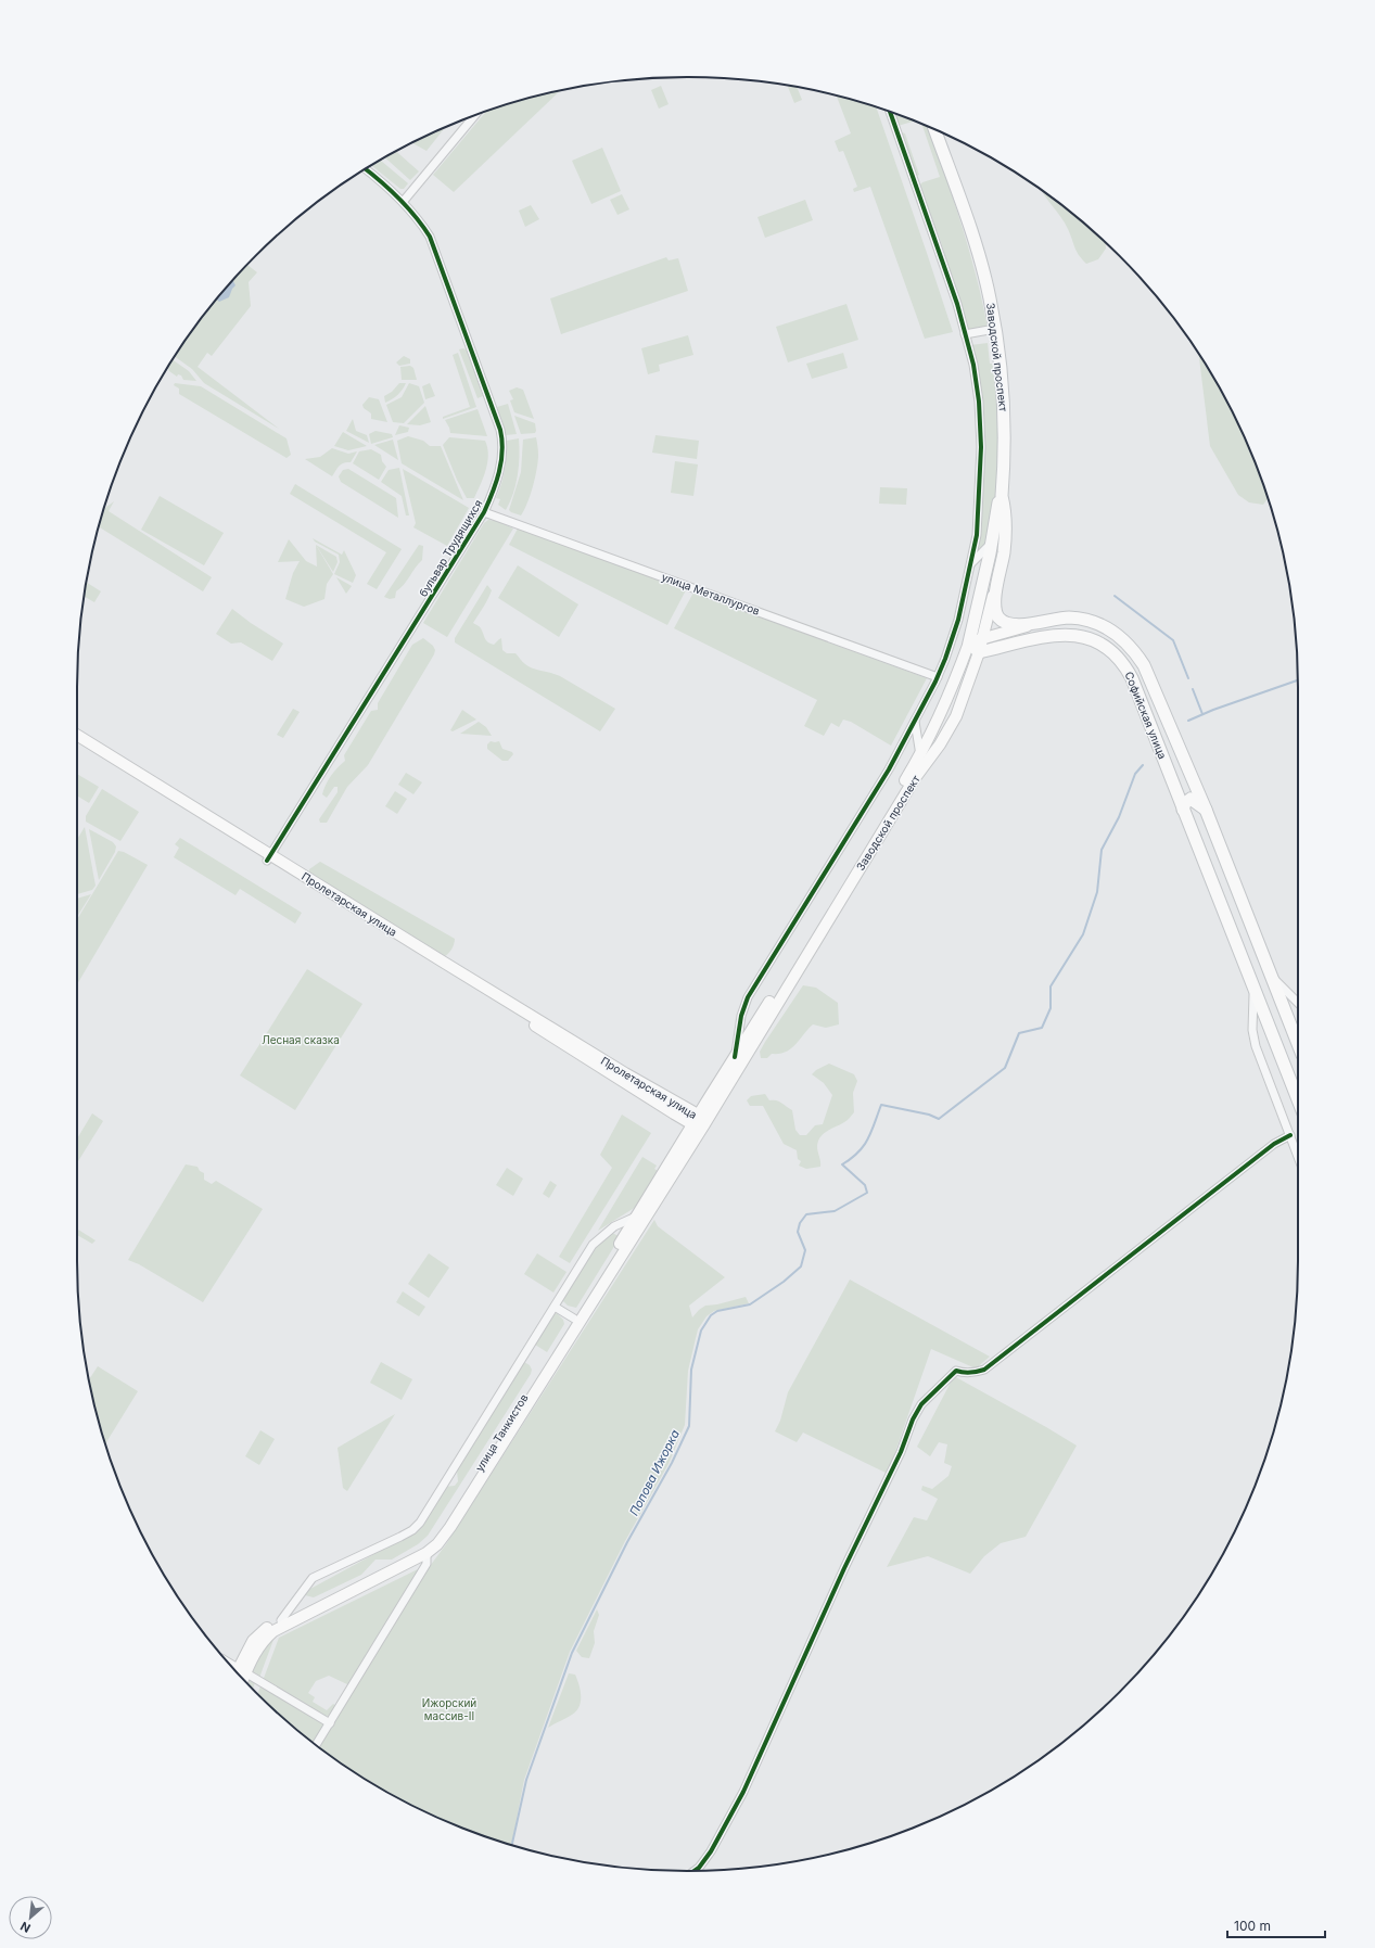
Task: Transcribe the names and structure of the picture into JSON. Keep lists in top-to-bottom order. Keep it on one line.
{"streets":{"main road":["Заводской проспект","Софийская улица","Пролетарская улица","улица Танкистов"],"street":["бульвар Трудящихся","улица Металлургов"]},"crossings":[["Заводской проспект","Софийская улица"],["Заводской проспект","Пролетарская улица"],["Заводской проспект","улица Танкистов"],["бульвар Трудящихся","улица Металлургов"],["бульвар Трудящихся","Пролетарская улица"],["Пролетарская улица","улица Танкистов"]],"water":["Попова Ижорка"],"parks":["Лесная сказка","Ижорский массив-II"],"scale_bar":"100 m","north":"bottom left"}
